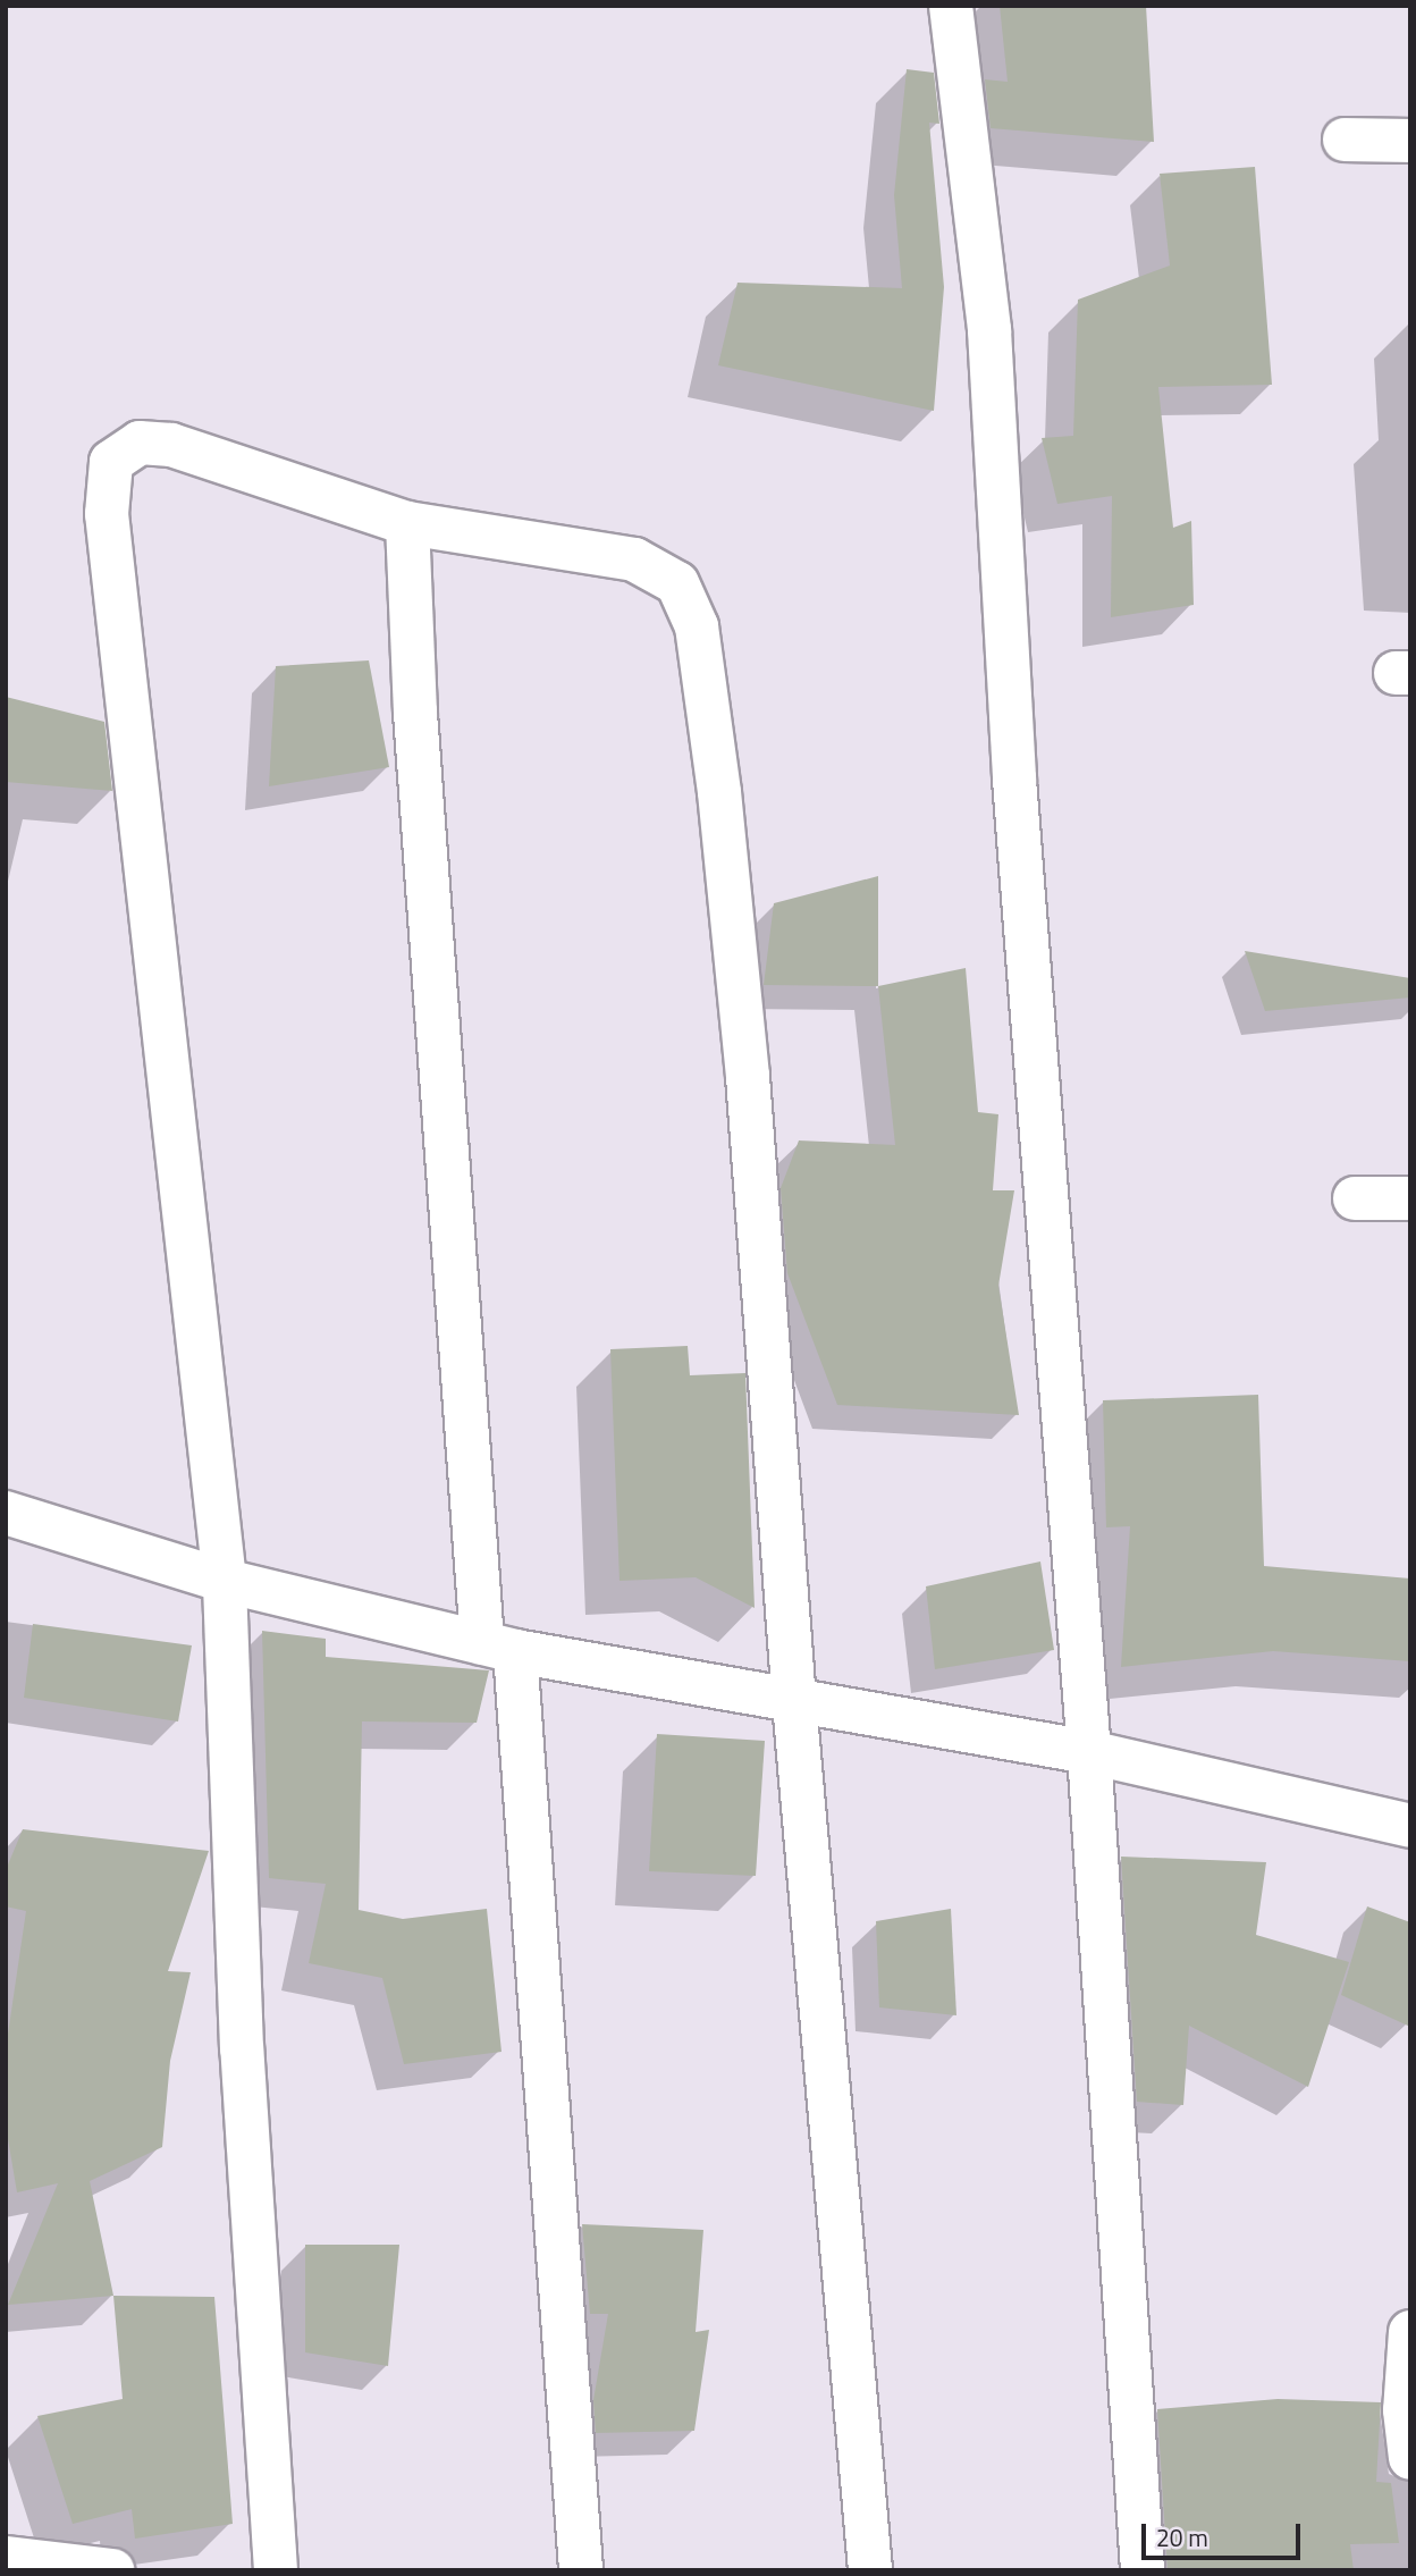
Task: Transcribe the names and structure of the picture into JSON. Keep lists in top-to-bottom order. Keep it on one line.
{"scale_bar":"20 m"}
